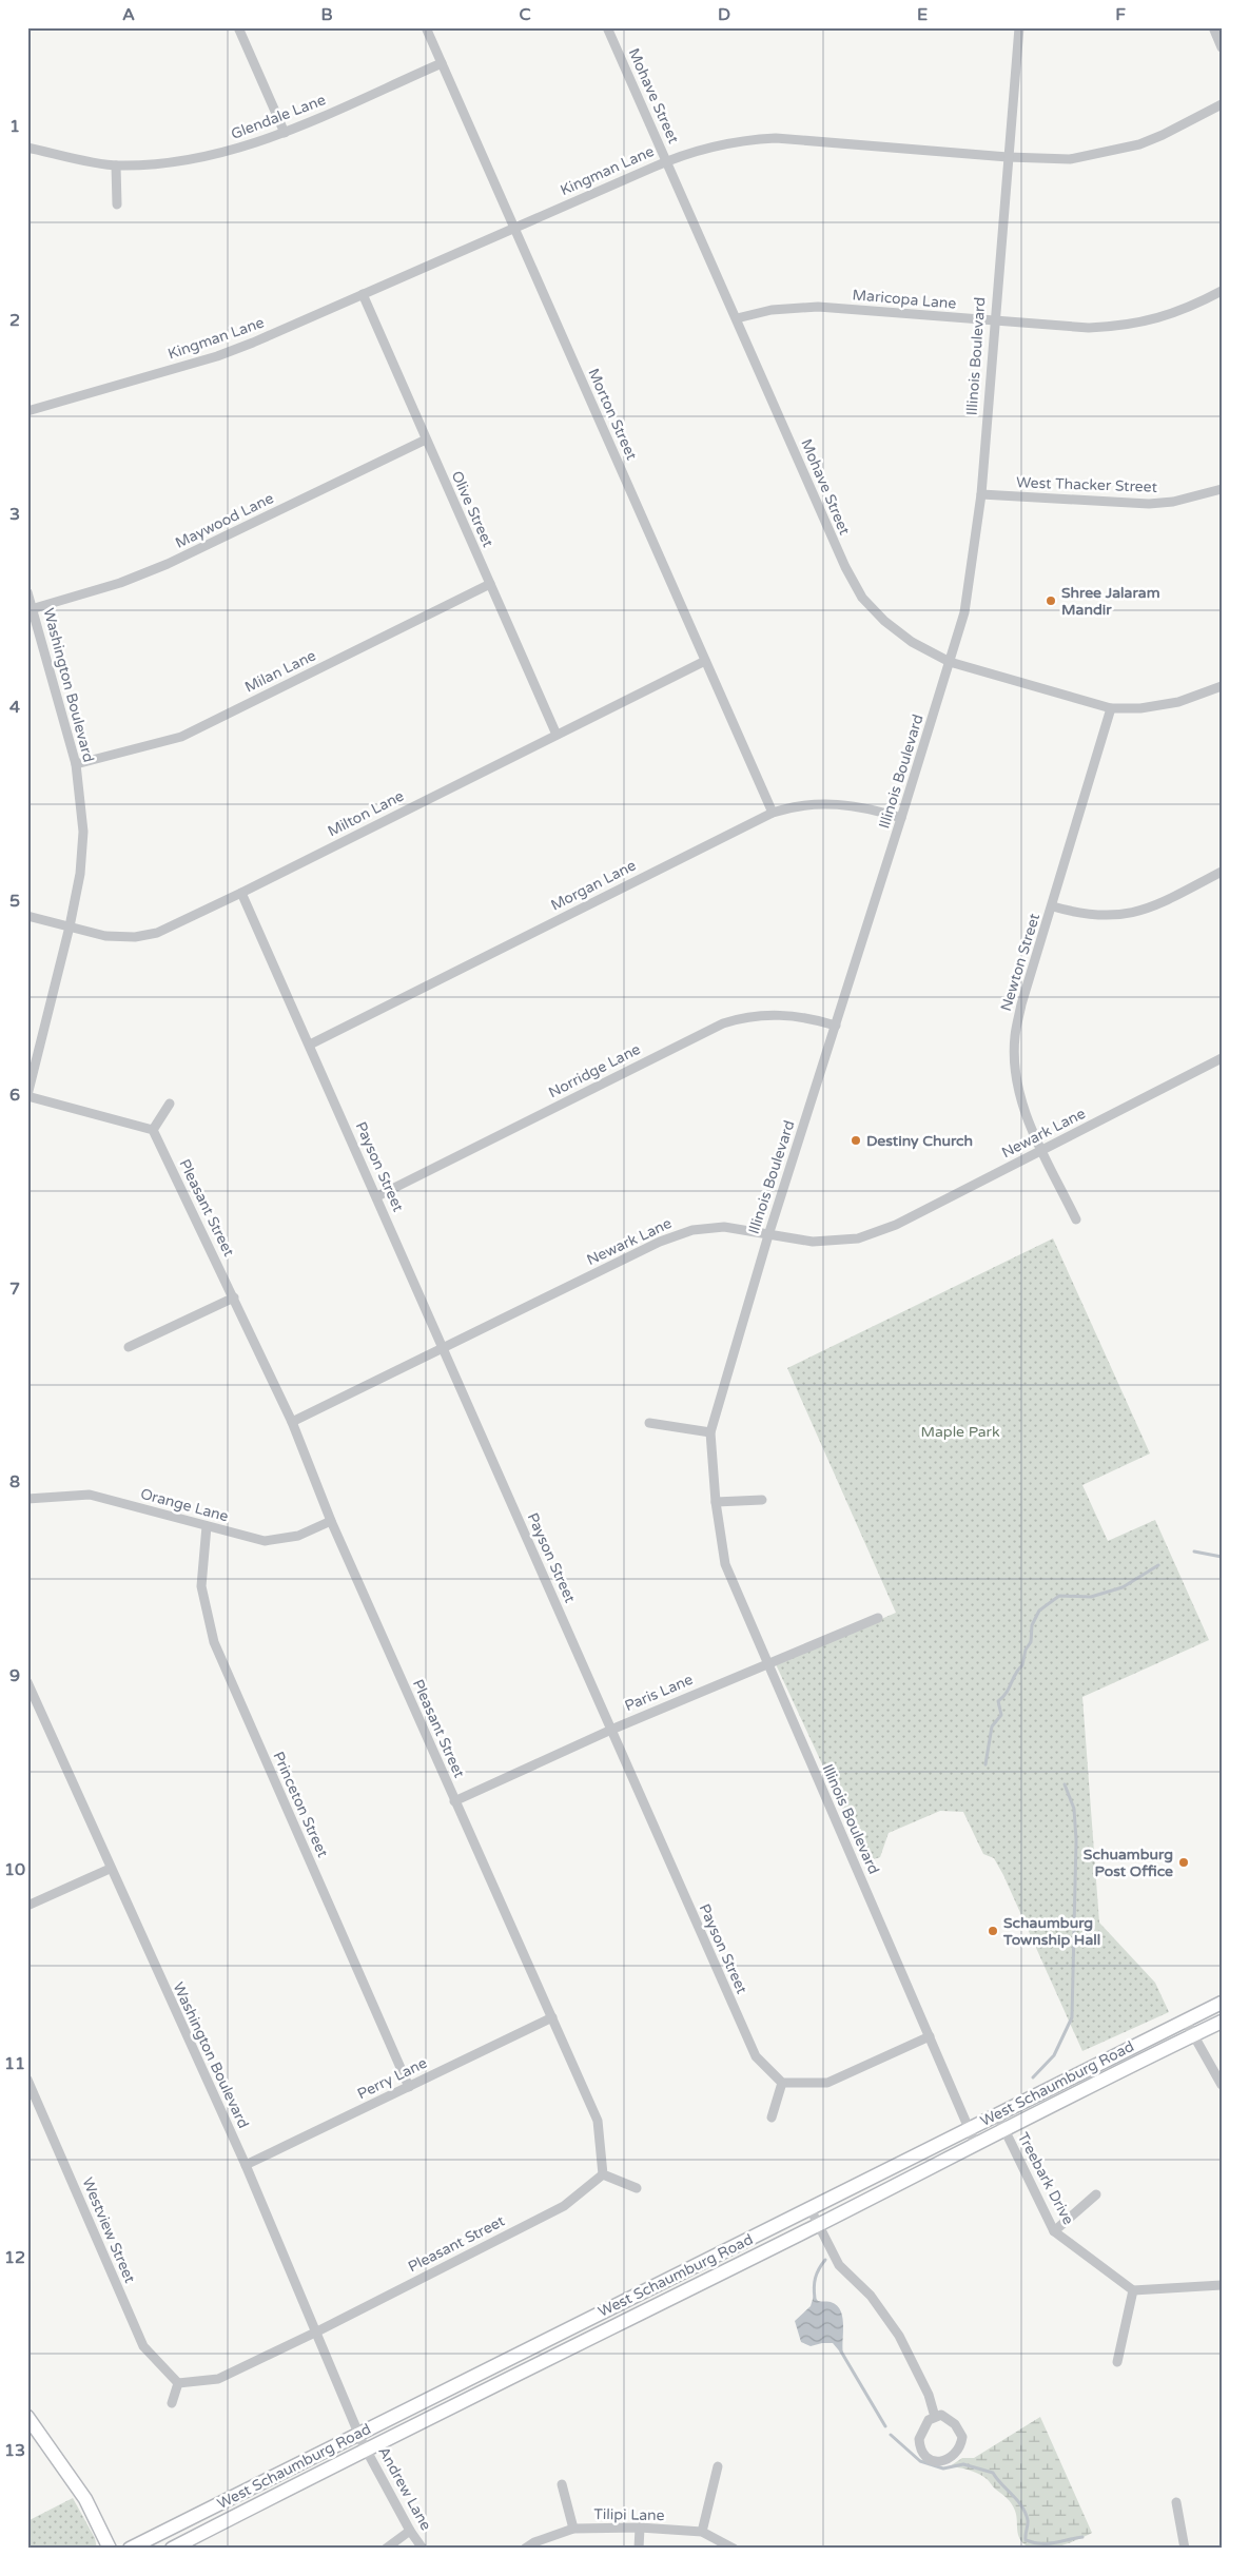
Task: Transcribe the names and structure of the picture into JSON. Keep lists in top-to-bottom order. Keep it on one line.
{"streets":{"main road":["West Schaumburg Road"],"street":["Mohave Street","Glendale Lane","Kingman Lane","Maricopa Lane","Illinois Boulevard","Morton Street","West Thacker Street","Olive Street","Maywood Lane","Milan Lane","Washington Boulevard","Milton Lane","Morgan Lane","Newton Street","Norridge Lane","Newark Lane","Payson Street","Pleasant Street","Orange Lane","Paris Lane","Princeton Street","Perry Lane","Treebark Drive","Westview Street","Andrew Lane","Tilipi Lane"]},"crossings":[["Mohave Street","Kingman Lane"],["Mohave Street","Maricopa Lane"],["Mohave Street","Illinois Boulevard"],["Mohave Street","Newton Street"],["Glendale Lane","Morton Street"],["Kingman Lane","Illinois Boulevard"],["Kingman Lane","Morton Street"],["Kingman Lane","Olive Street"],["Maricopa Lane","Illinois Boulevard"],["Illinois Boulevard","West Thacker Street"],["Illinois Boulevard","Morgan Lane"],["Illinois Boulevard","Norridge Lane"],["Illinois Boulevard","Newark Lane"],["Illinois Boulevard","Paris Lane"],["Illinois Boulevard","West Schaumburg Road"],["Morton Street","Milton Lane"],["Morton Street","Morgan Lane"],["Olive Street","Maywood Lane"],["Olive Street","Milan Lane"],["Olive Street","Milton Lane"],["Maywood Lane","Washington Boulevard"],["Milan Lane","Washington Boulevard"],["Washington Boulevard","Milton Lane"],["Washington Boulevard","Pleasant Street"],["Washington Boulevard","Perry Lane"],["Washington Boulevard","West Schaumburg Road"],["Washington Boulevard","Andrew Lane"],["Milton Lane","Payson Street"],["Morgan Lane","Payson Street"],["Newton Street","Newark Lane"],["Norridge Lane","Payson Street"],["Newark Lane","Payson Street"],["Newark Lane","Pleasant Street"],["Payson Street","Paris Lane"],["Pleasant Street","Orange Lane"],["Pleasant Street","Paris Lane"],["Pleasant Street","Perry Lane"],["Orange Lane","Princeton Street"],["Princeton Street","Perry Lane"],["West Schaumburg Road","Treebark Drive"],["West Schaumburg Road","Andrew Lane"]],"parks":["Maple Park"],"places":["Shree Jalaram Mandir","Destiny Church","Schuamburg Post Office","Schaumburg Township Hall"],"grid":{"columns":["A","B","C","D","E","F"],"rows":["1","2","3","4","5","6","7","8","9","10","11","12","13"]}}
